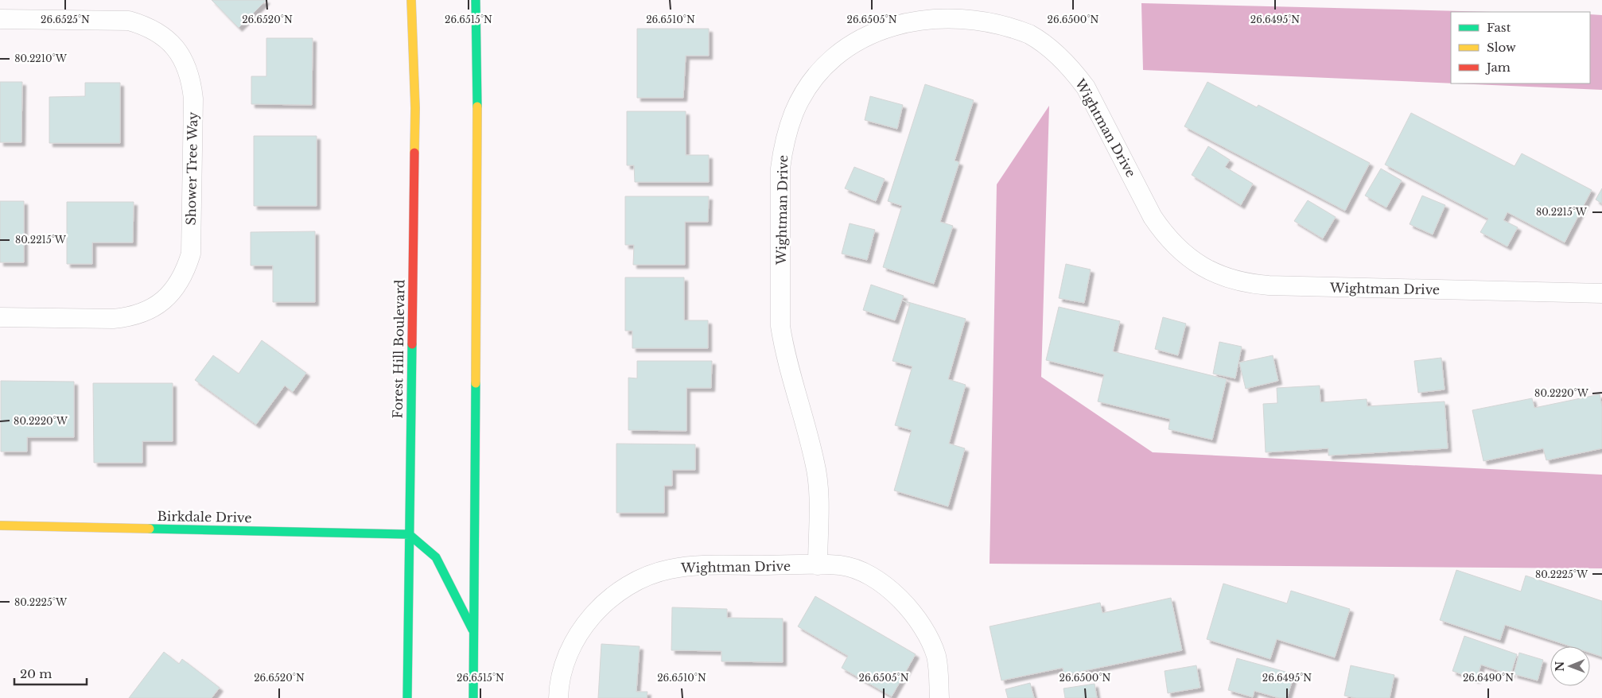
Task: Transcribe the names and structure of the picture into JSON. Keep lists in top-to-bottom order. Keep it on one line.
{"streets":{"main road":["Forest Hill Boulevard","Birkdale Drive"],"street":["Wightman Drive","Shower Tree Way"]},"crossings":[["Forest Hill Boulevard","Birkdale Drive"]],"legend":["Fast","Slow","Jam"],"scale_bar":"20 m","north":"left","coordinates":["26.6525°N","26.6520°N","26.6515°N","26.6510°N","26.6505°N","26.6500°N","26.6495°N","80.2210°W","80.2215°W","80.2220°W","80.2225°W","26.6490°N"]}
